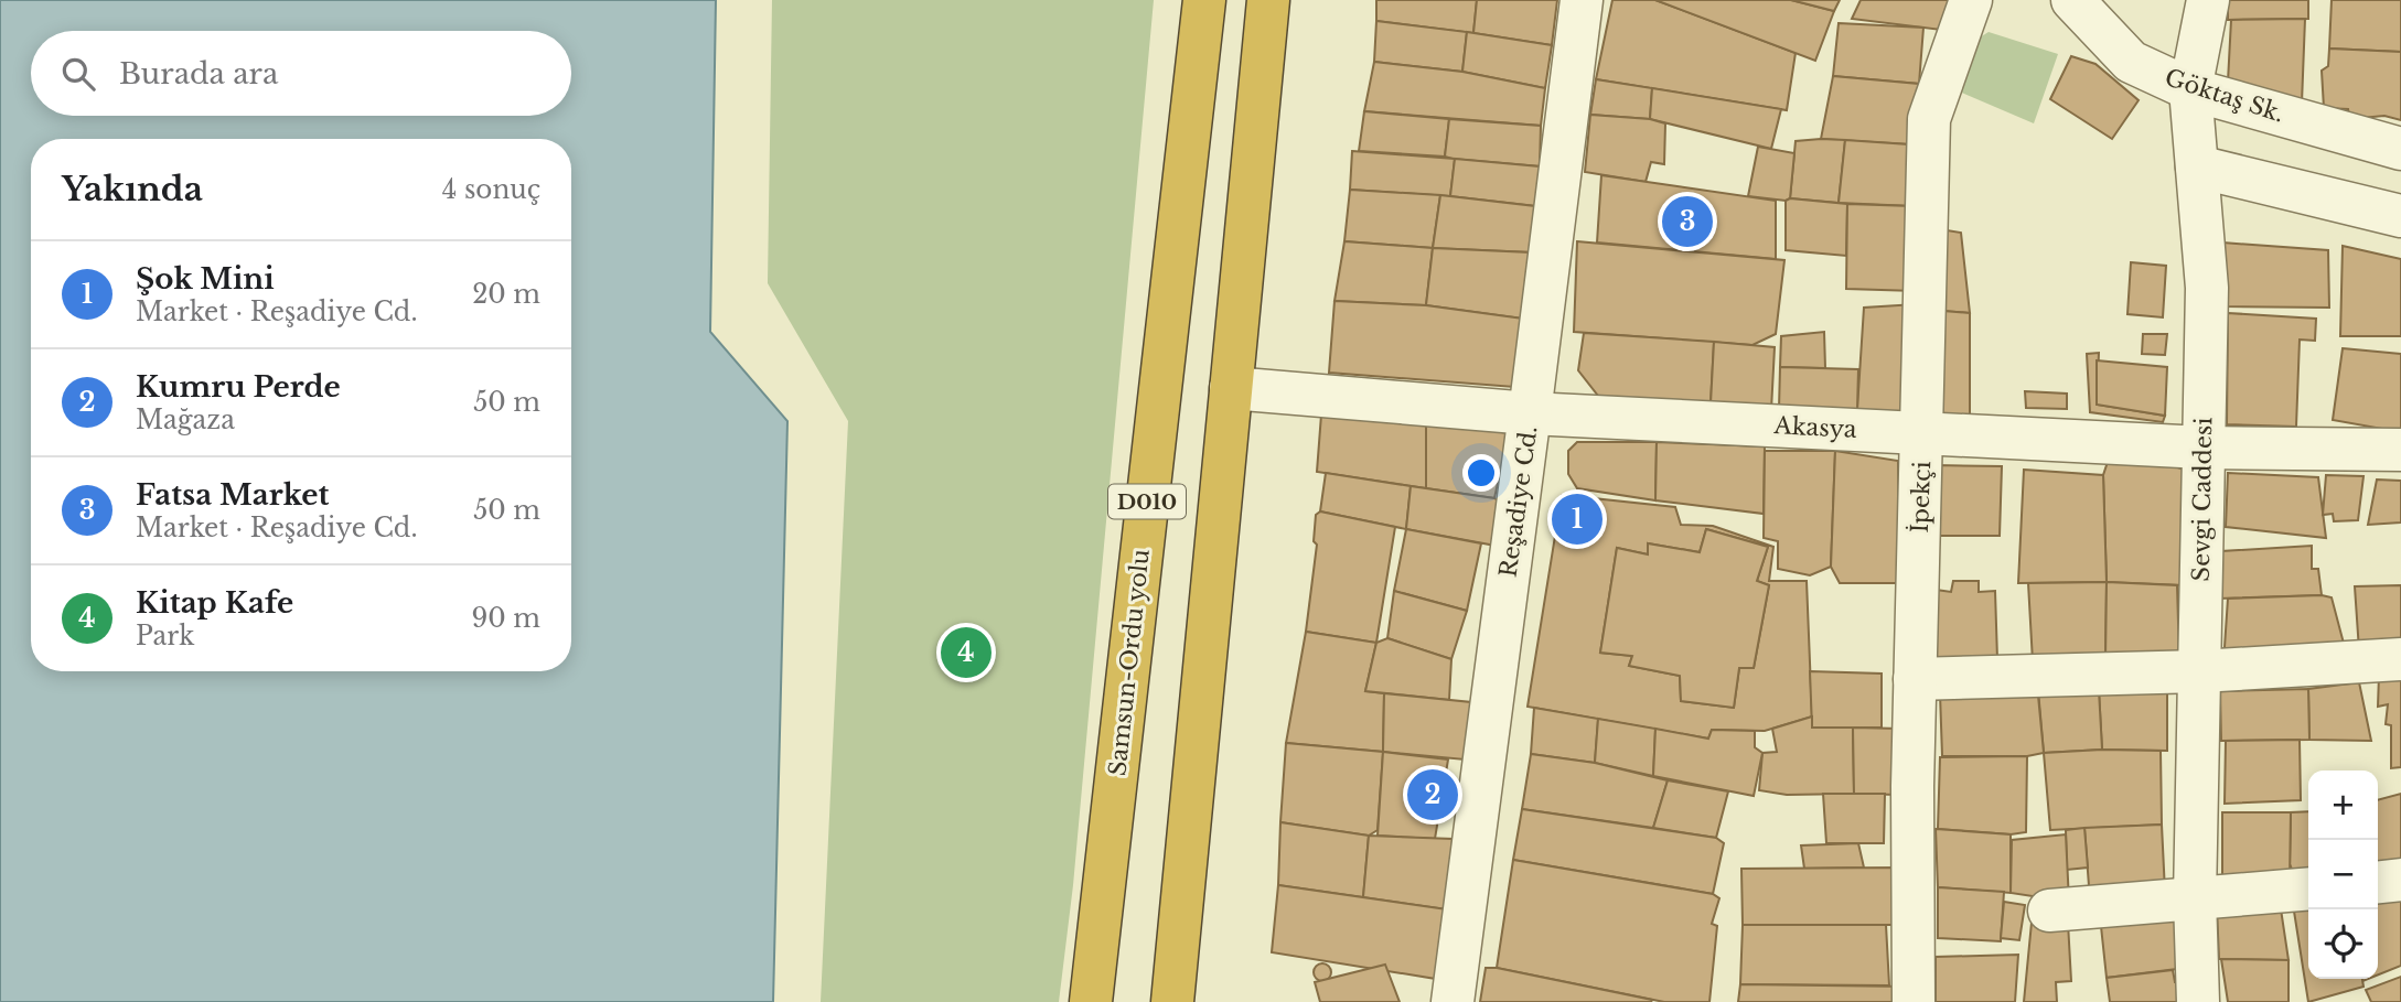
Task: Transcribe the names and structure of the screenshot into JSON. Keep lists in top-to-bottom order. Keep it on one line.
{"streets":{"highway":["D010","Samsun-Ordu yolu"],"street":["Göktaş Sk.","Akasya","İpekçi","Sevgi Caddesi","Reşadiye Cd."]},"crossings":[["Göktaş Sk.","Sevgi Caddesi"],["Akasya","İpekçi"],["Akasya","Sevgi Caddesi"],["Akasya","D010"],["Akasya","Reşadiye Cd."]],"page":{"search":"Burada ara","heading":["Yakında","4 sonuç"],"pins":["3","1","4","2"],"list":[{"mark":"1","name":"Şok Mini","note":"Market · Reşadiye Cd.","value":"20 m"},{"mark":"2","name":"Kumru Perde","note":"Mağaza","value":"50 m"},{"mark":"3","name":"Fatsa Market","note":"Market · Reşadiye Cd.","value":"50 m"},{"mark":"4","name":"Kitap Kafe","note":"Park","value":"90 m"}],"map_buttons":["+","−"]}}
